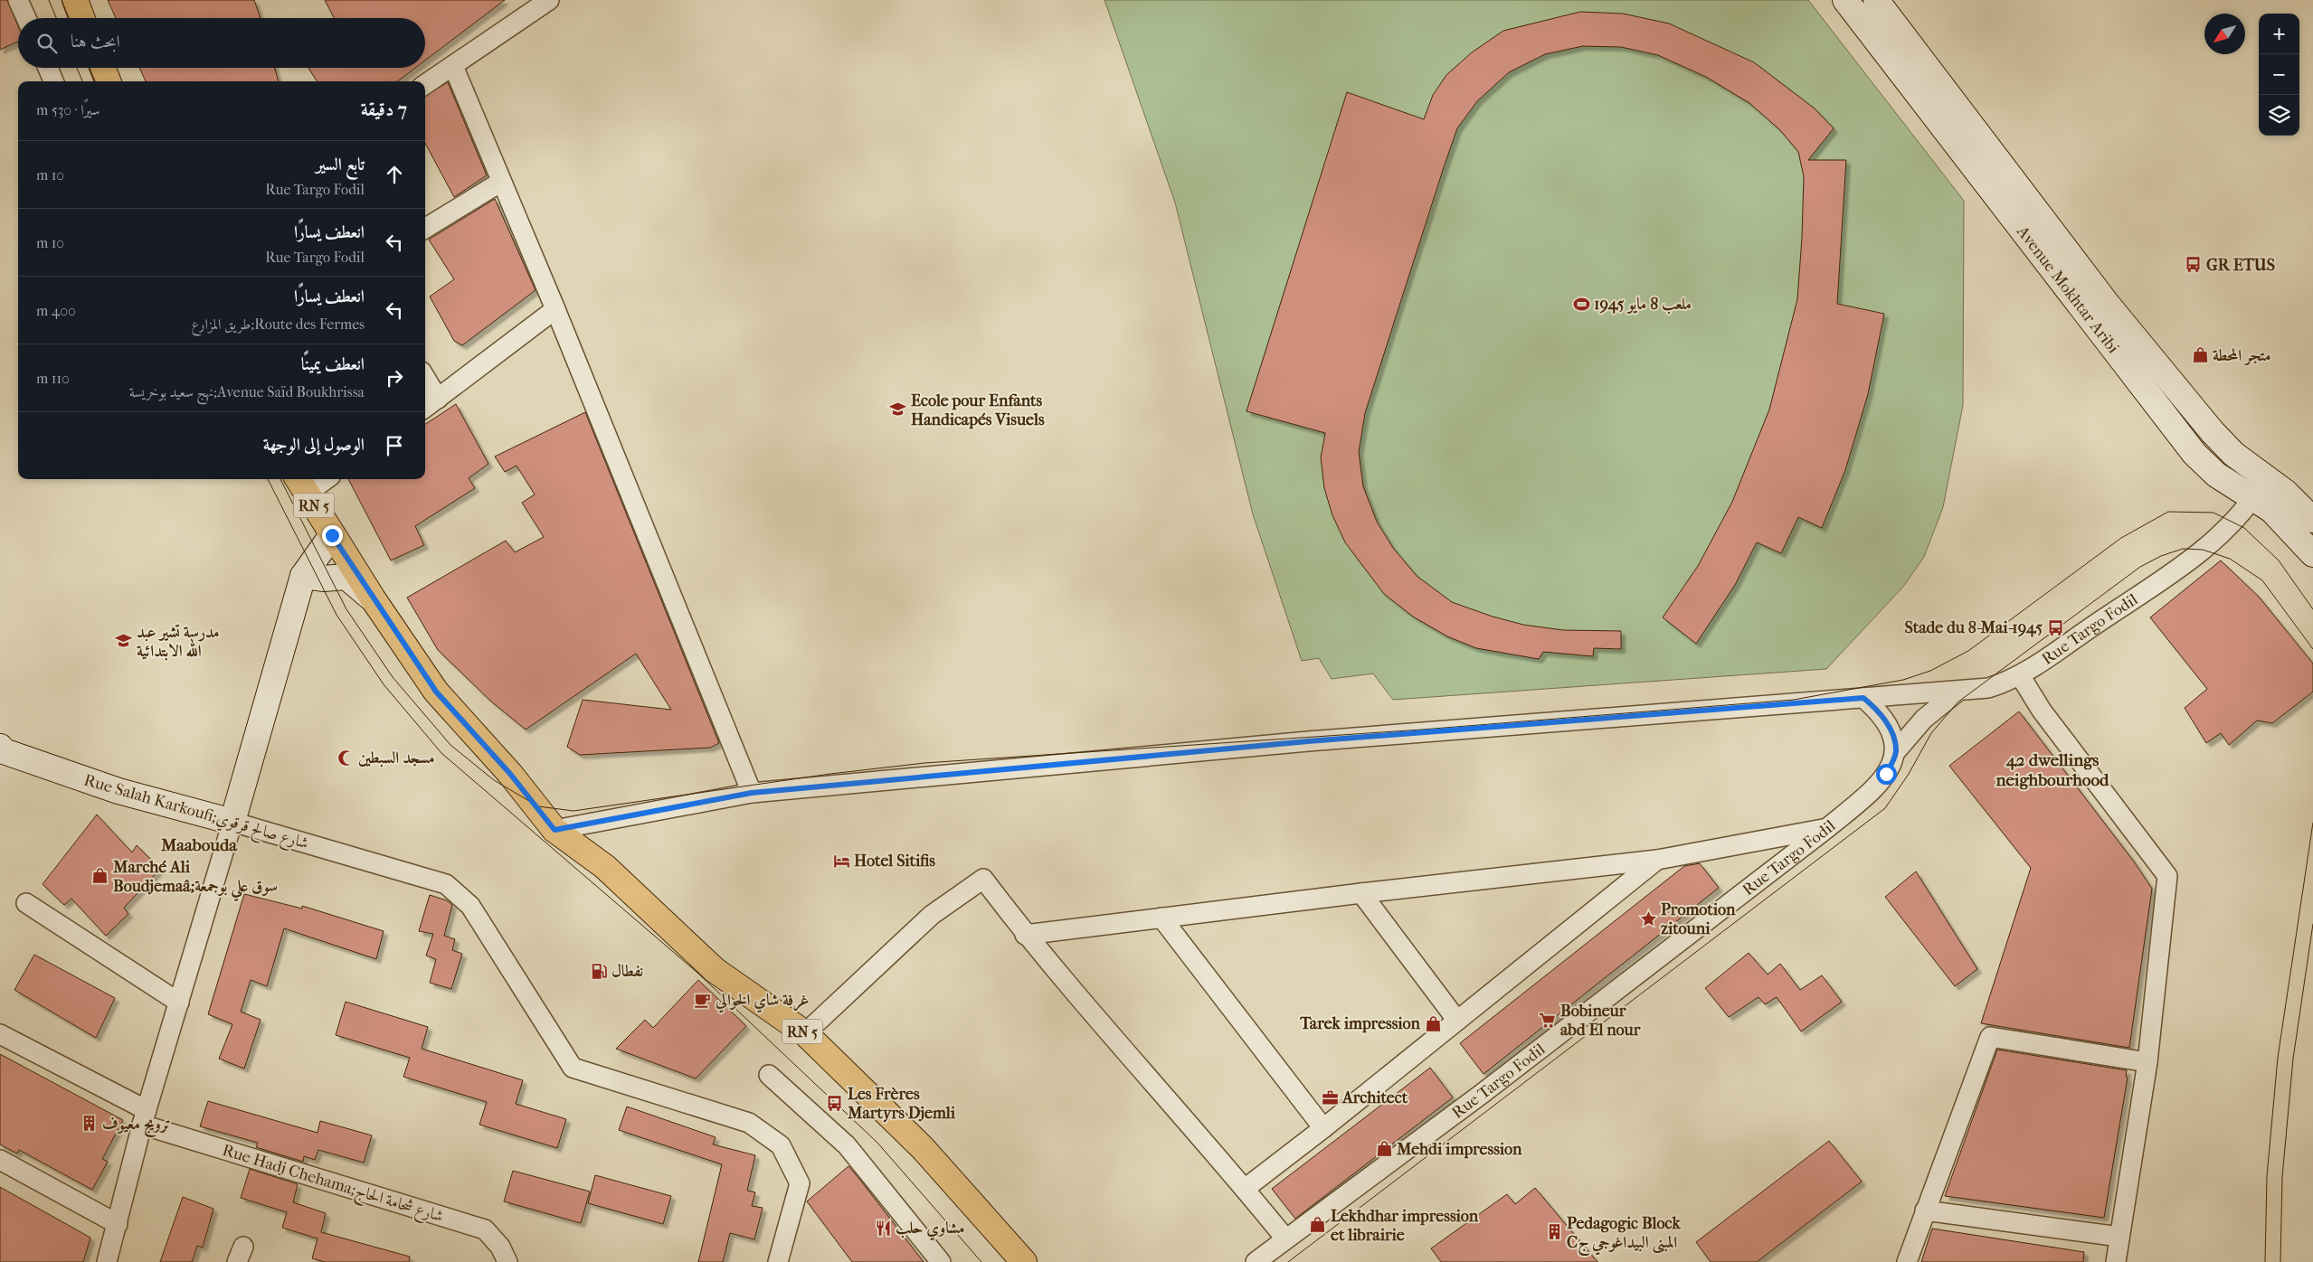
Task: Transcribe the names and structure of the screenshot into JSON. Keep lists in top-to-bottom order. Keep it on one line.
{"streets":{"main road":["Avenue Mokhtar Aribi","RN 5","Rue Salah Karkoufi;شارع صالح قرقوي"],"street":["Rue Targo Fodil","Rue Hadj Chehama;شارع شحامة الحاج"]},"crossings":[["Avenue Mokhtar Aribi","Rue Targo Fodil"]],"districts":["42 dwellings neighbourhood","Maabouda"],"places":{"bus stop":["GR ETUS","Stade du 8-Mai-1945","Les Frères Martyrs Djemli"],"sports":["ملعب 8 مايو 1945"],"shop":["متجر المحطة","Marché Ali Boudjemaâ;سوق علي بوجمعة","Tarek impression","Mehdi impression","Lekhdhar impression et librairie"],"school or university":["Ecole pour Enfants Handicapés Visuels","مدرسة تشير عبد الله الابتدائية"],"mosque":["مسجد السبطين"],"hotel":["Hotel Sitifis"],"place":["Promotion zitouni"],"fuel station":["نفطال"],"cafe":["غرفة شاي الخوالي"],"supermarket":["Bobineur abd El nour"],"office":["Architect"],"building":["ترويج معيوف","Pedagogic Block Cالمبنى البيداغوجي ج"],"restaurant":["مشاوي حلب"]},"north":"bottom left","page":{"map_buttons":["+","−"],"search":"ابحث هنا","heading":["7 دقيقة","سيرًا · 530 m"],"list":[["تابع السير","Rue Targo Fodil","10 m"],["انعطف يسارًا","Rue Targo Fodil","10 m"],["انعطف يسارًا","Route des Fermes;طريق المزارع","400 m"],["انعطف يمينًا","Avenue Saïd Boukhrissa;نهج سعيد بوخريسة","110 m"],"الوصول إلى الوجهة"]}}
